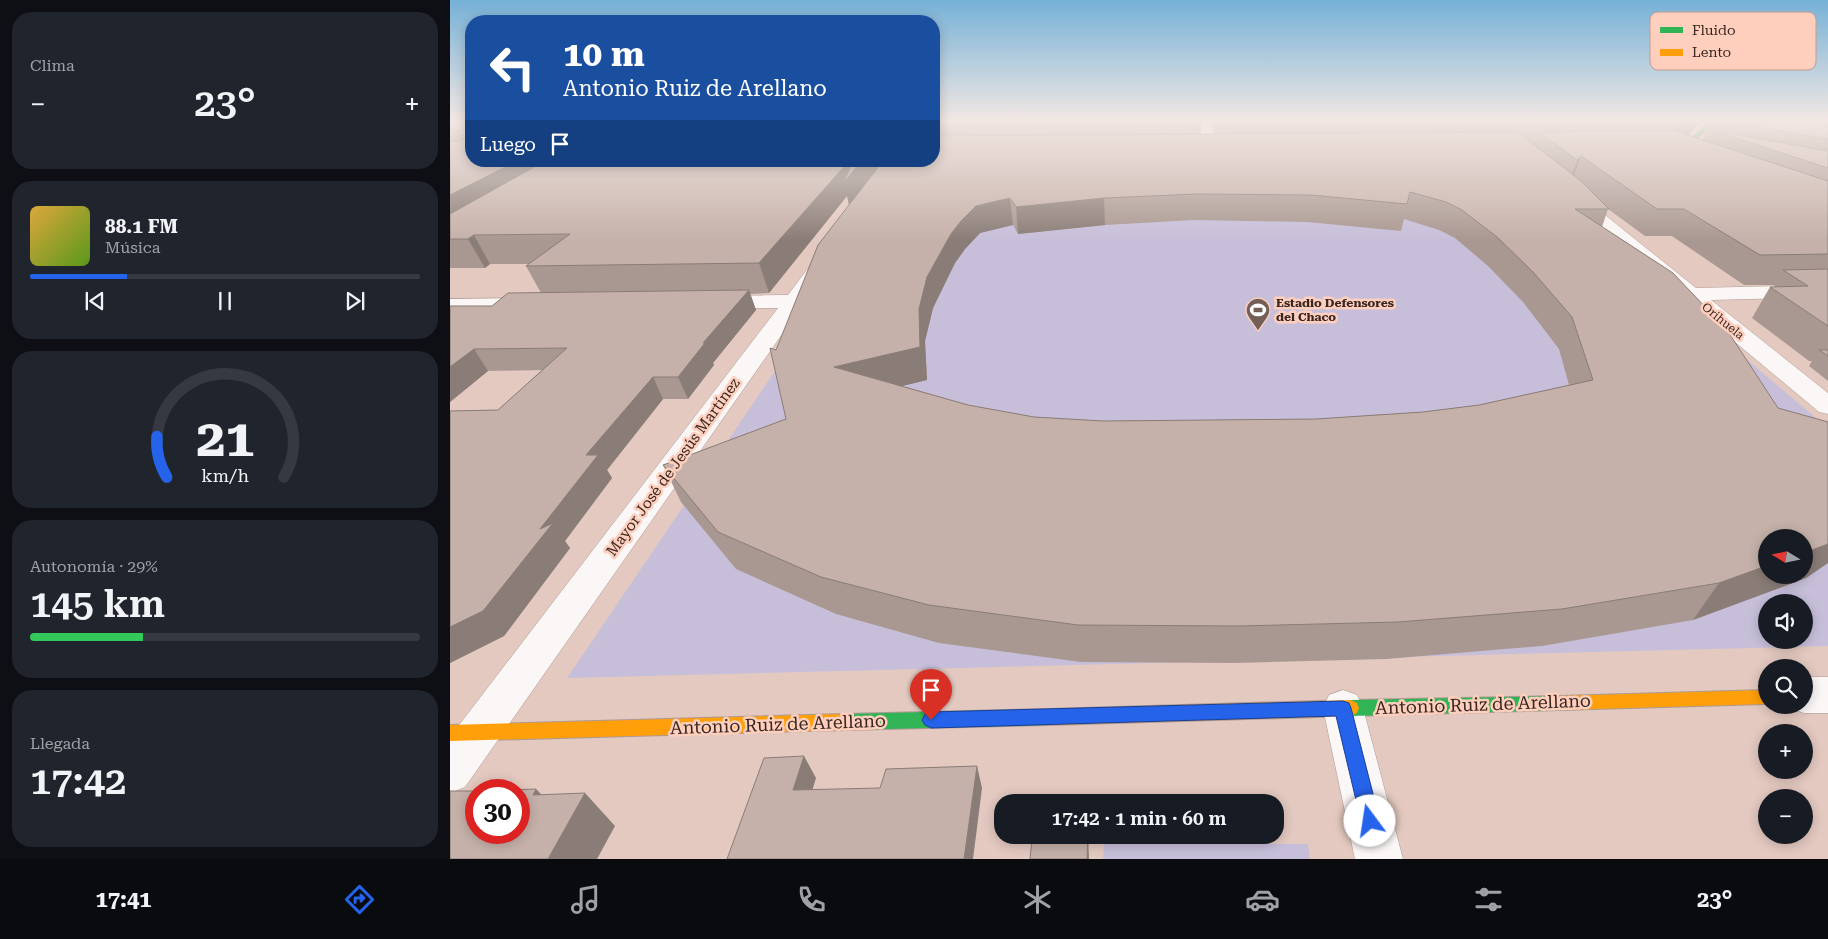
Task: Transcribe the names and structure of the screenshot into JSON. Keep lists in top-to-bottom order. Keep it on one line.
{"streets":{"street":["Orihuela","Mayor José de Jesús Martínez","Antonio Ruiz de Arellano"]},"crossings":[["Mayor José de Jesús Martínez","Antonio Ruiz de Arellano"]],"places":{"sports":["Estadio Defensores del Chaco"]},"legend":["Fluido","Lento"],"north":"left","page":{"tile":["Clima",["Autonomía · 29%","145 km"],["Llegada","17:42"]],"turn":["10 m","Antonio Ruiz de Arellano"],"heat":["−","23°","+"],"then":"Luego","song":["88.1 FM","Música"],"map_buttons":["+","−"],"limit":"30","trip":"17:42 · 1 min · 60 m","tabs":["17:41","23°"],"gauge":["21","km/h"]}}
